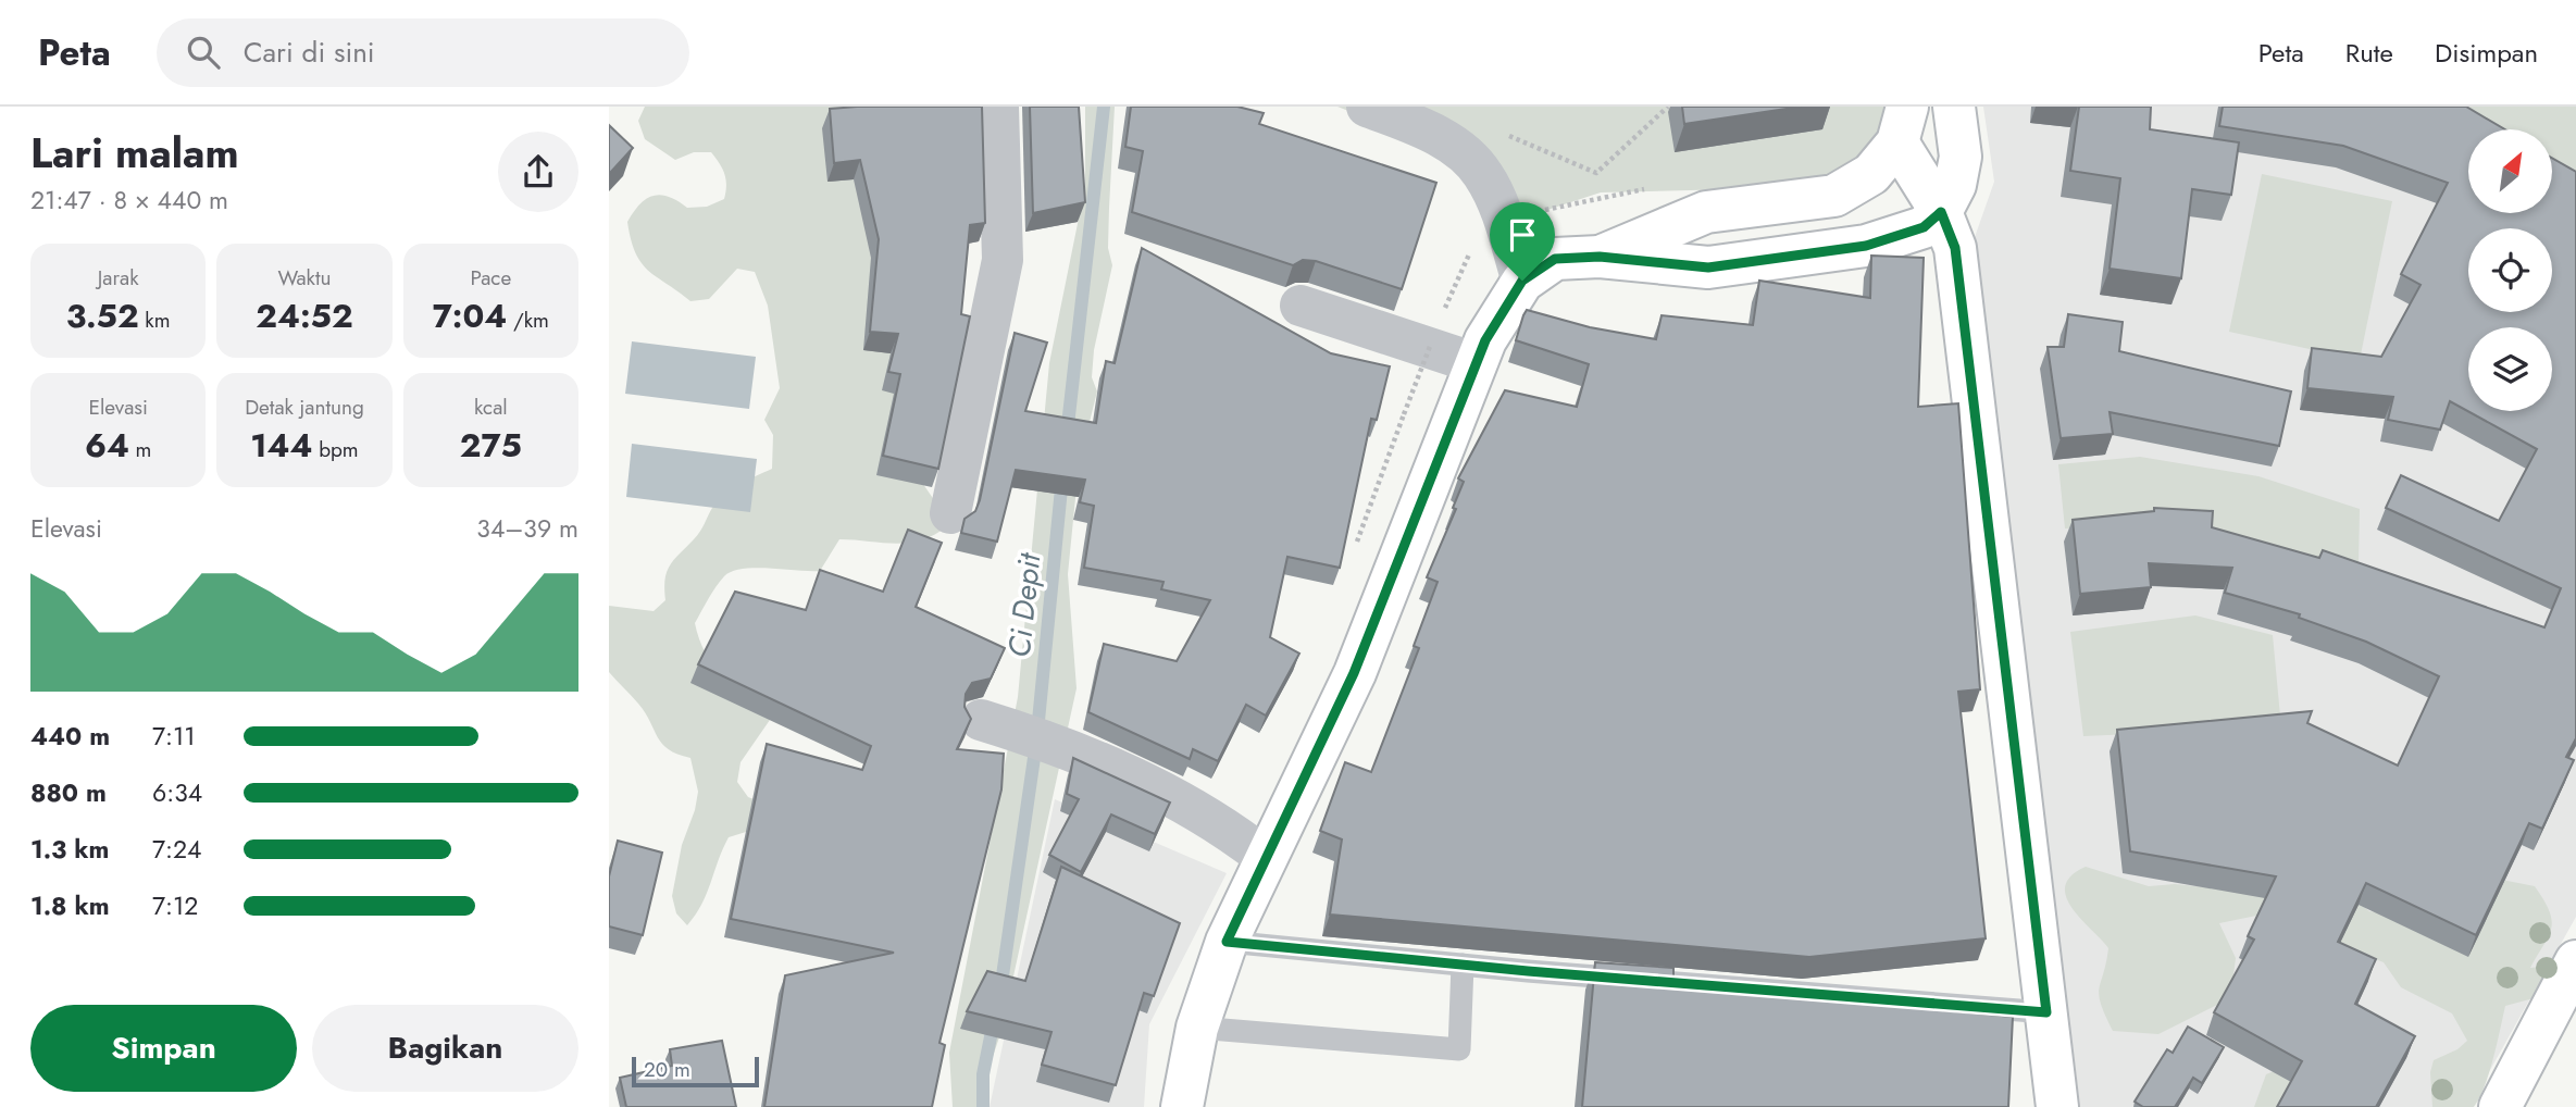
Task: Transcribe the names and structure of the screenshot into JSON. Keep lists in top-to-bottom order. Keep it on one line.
{"water":["Ci Depit"],"scale_bar":"20 m","north":"top right","page":{"header":"Peta","search":"Cari di sini","nav":["Peta","Rute","Disimpan"],"heading":["Lari malam","21:47 · 8 × 440 m"],"stats":[["Jarak","3.52 km"],["Waktu","24:52"],["Pace","7:04 /km"],["Elevasi","64 m"],["Detak jantung","144 bpm"],["kcal","275"]],"chart":["Elevasi","34–39 m"],"list":[{"name":"440 m","note":"7:11"},{"name":"880 m","note":"6:34"},{"name":"1.3 km","note":"7:24"},{"name":"1.8 km","note":"7:12"}],"buttons":["Simpan","Bagikan"],"scale":"20 m"}}
